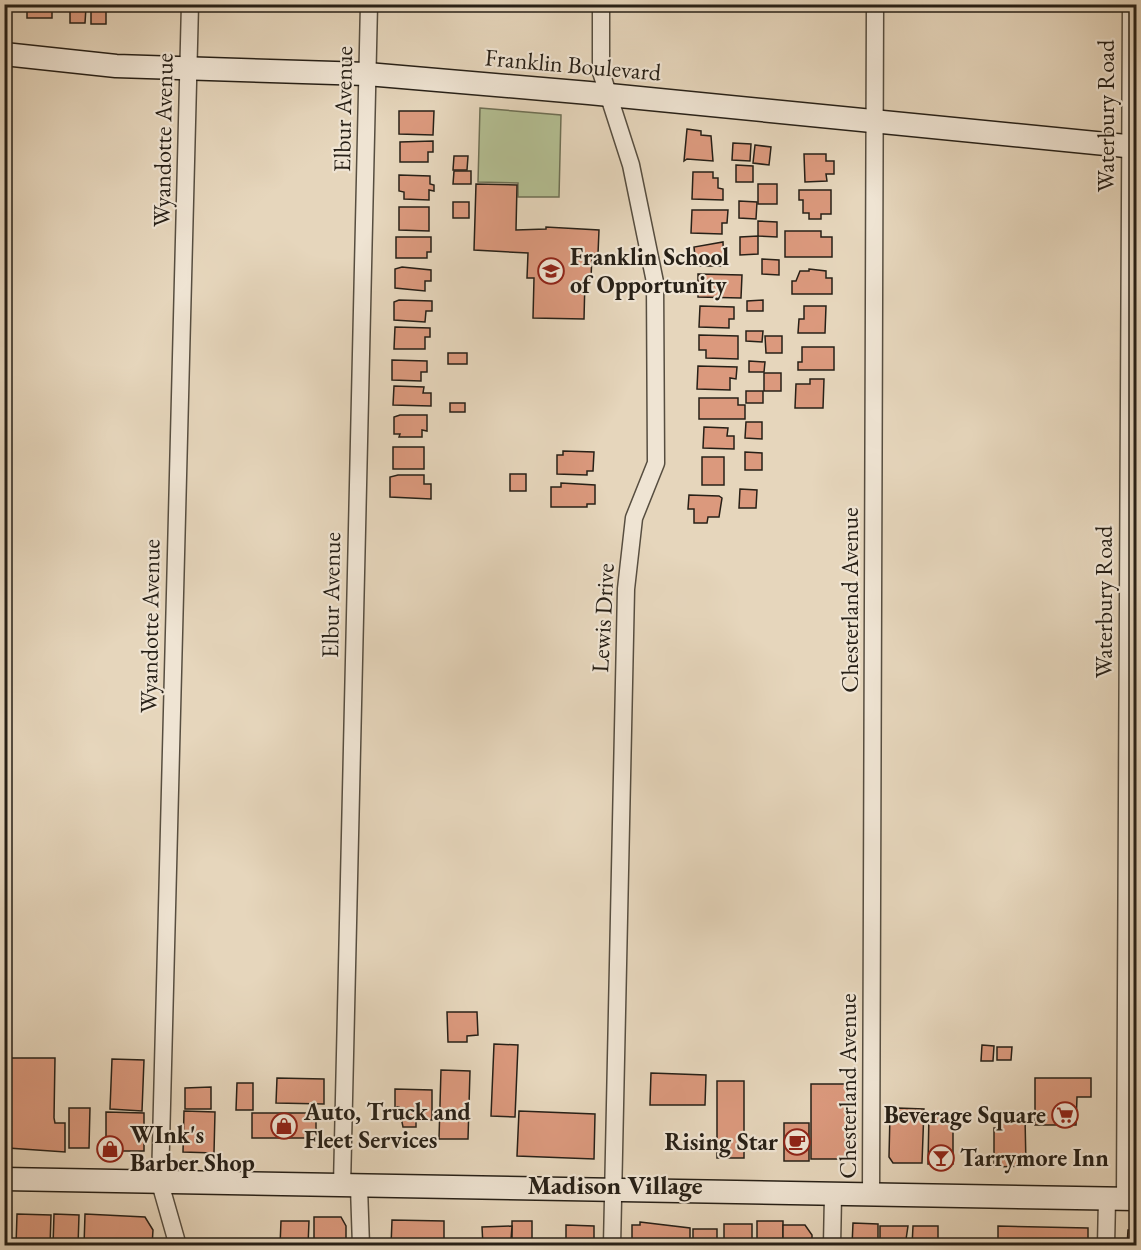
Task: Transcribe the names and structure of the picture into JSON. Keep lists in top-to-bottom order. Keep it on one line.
{"streets":{"street":["Franklin Boulevard","Elbur Avenue","Waterbury Road","Wyandotte Avenue","Chesterland Avenue","Lewis Drive"]},"crossings":[["Franklin Boulevard","Elbur Avenue"],["Franklin Boulevard","Waterbury Road"],["Franklin Boulevard","Wyandotte Avenue"],["Franklin Boulevard","Chesterland Avenue"],["Franklin Boulevard","Lewis Drive"]],"districts":["Madison Village"],"places":{"school or university":["Franklin School of Opportunity"],"supermarket":["Beverage Square"],"shop":["Auto, Truck and Fleet Services","WInk's Barber Shop"],"cafe":["Rising Star"],"bar":["Tarrymore Inn"]}}
